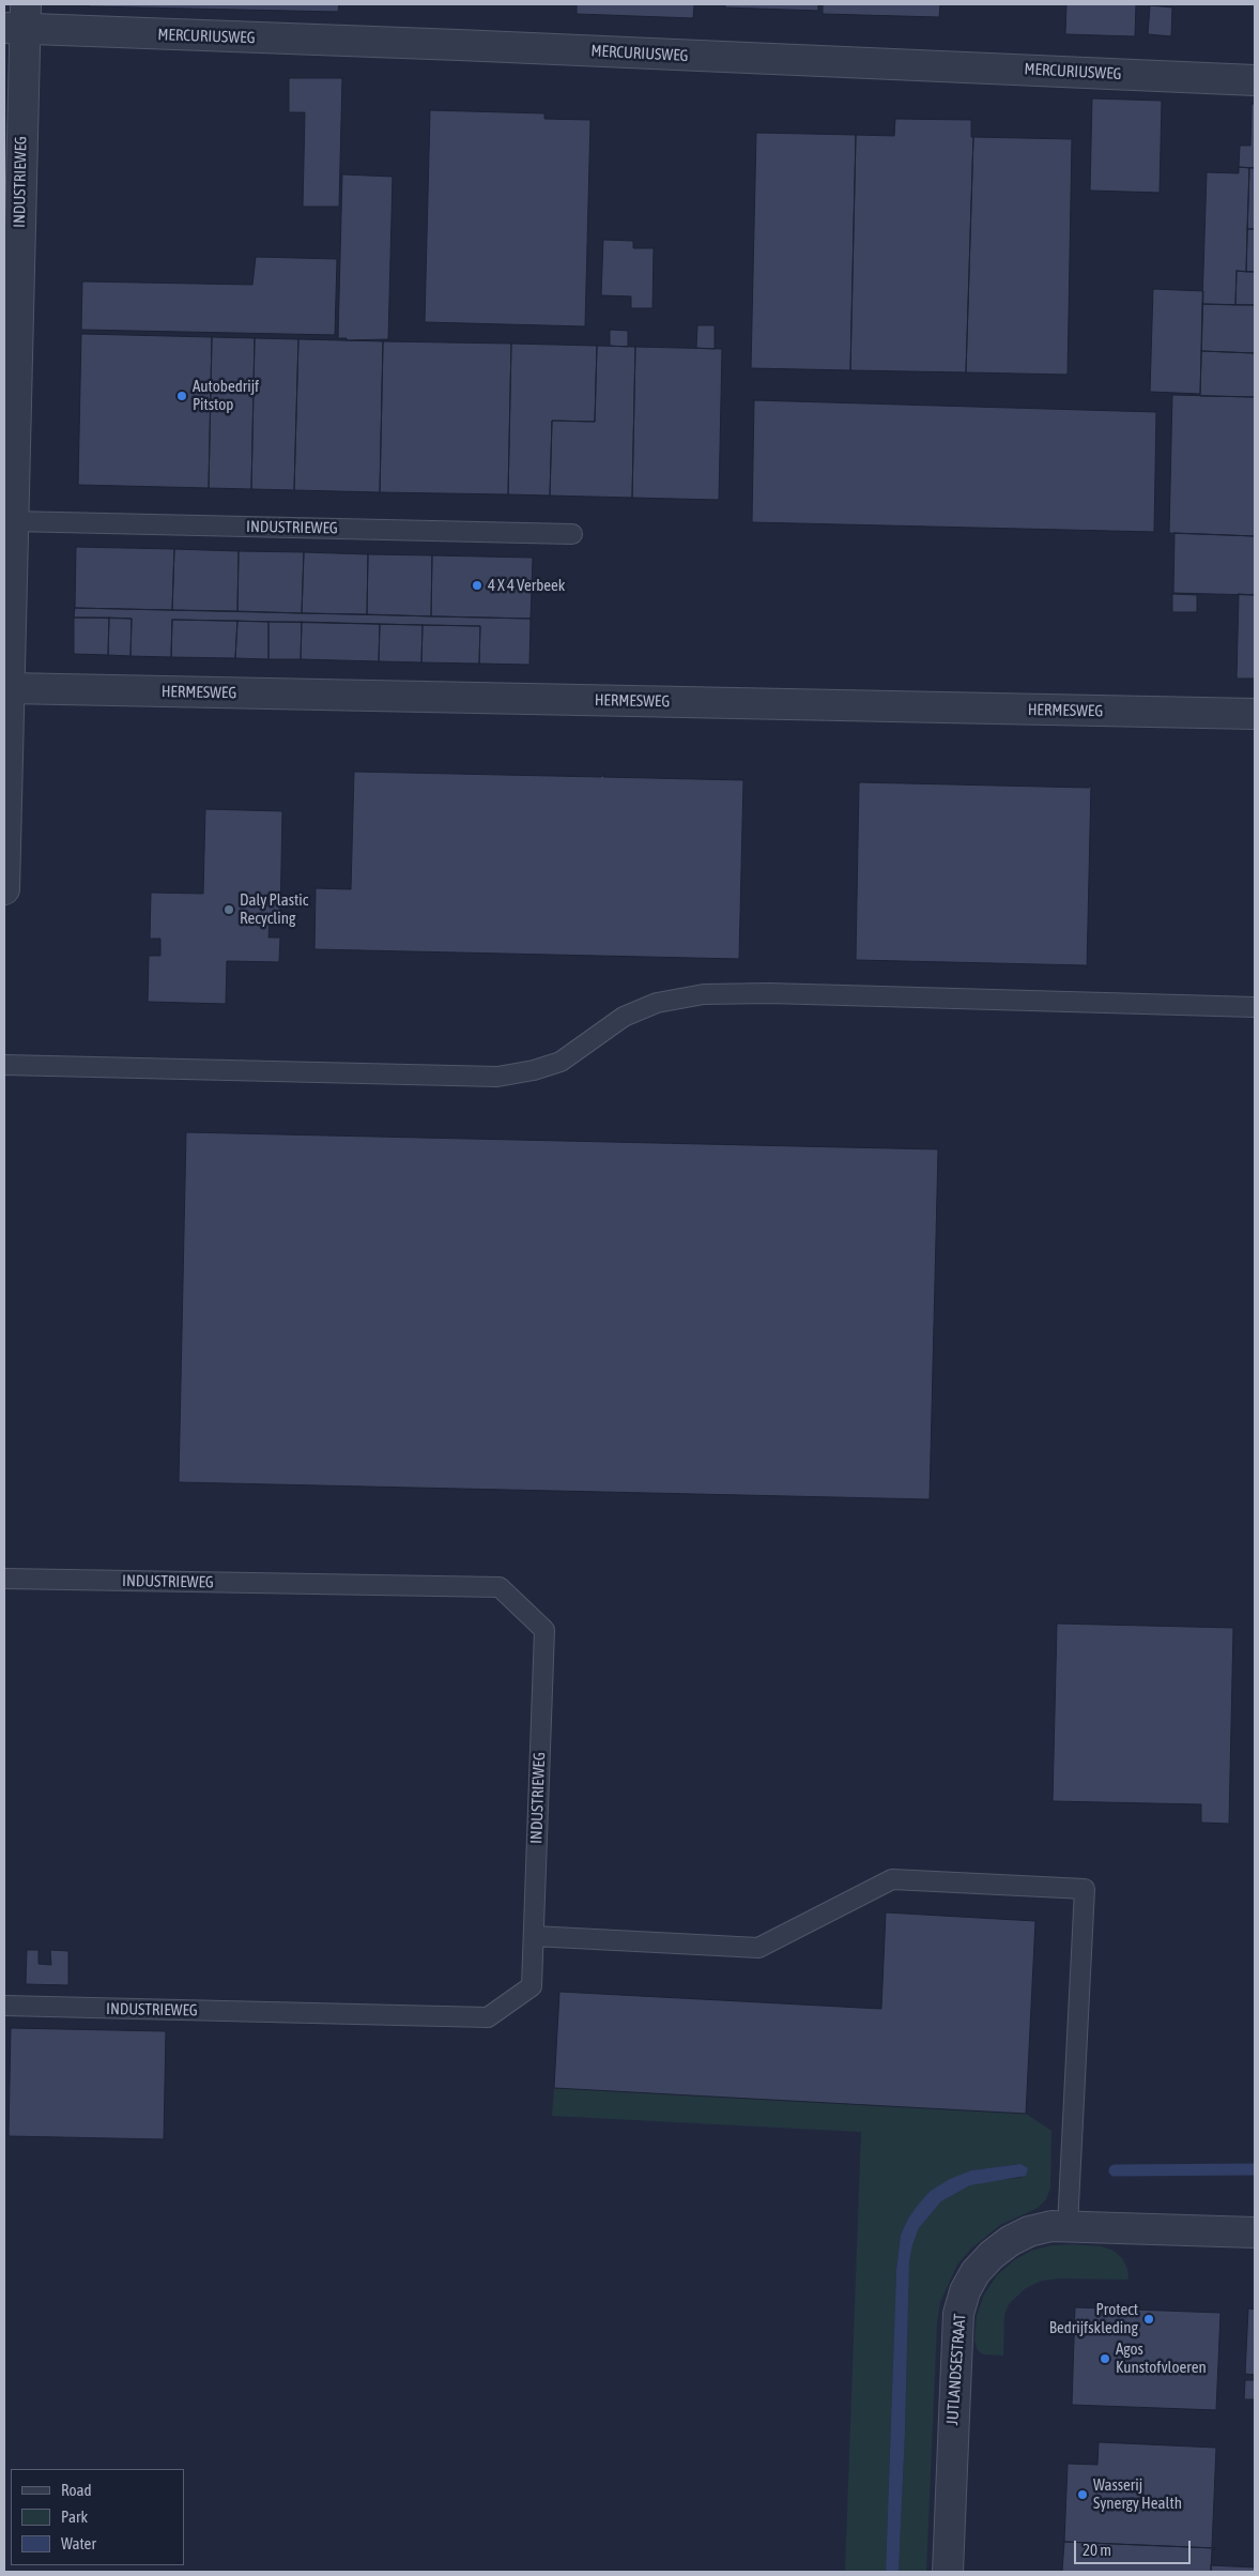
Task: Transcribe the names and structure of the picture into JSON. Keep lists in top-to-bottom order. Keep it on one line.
{"streets":{"street":["MERCURIUSWEG","INDUSTRIEWEG","HERMESWEG","JUTLANDSESTRAAT"]},"crossings":[["MERCURIUSWEG","INDUSTRIEWEG"],["INDUSTRIEWEG","HERMESWEG"]],"places":["Autobedrijf Pitstop","4 X 4 Verbeek","Daly Plastic Recycling","Protect Bedrijfskleding","Agos Kunstofvloeren","Wasserij Synergy Health"],"legend":["Road","Park","Water"],"scale_bar":"20 m"}
